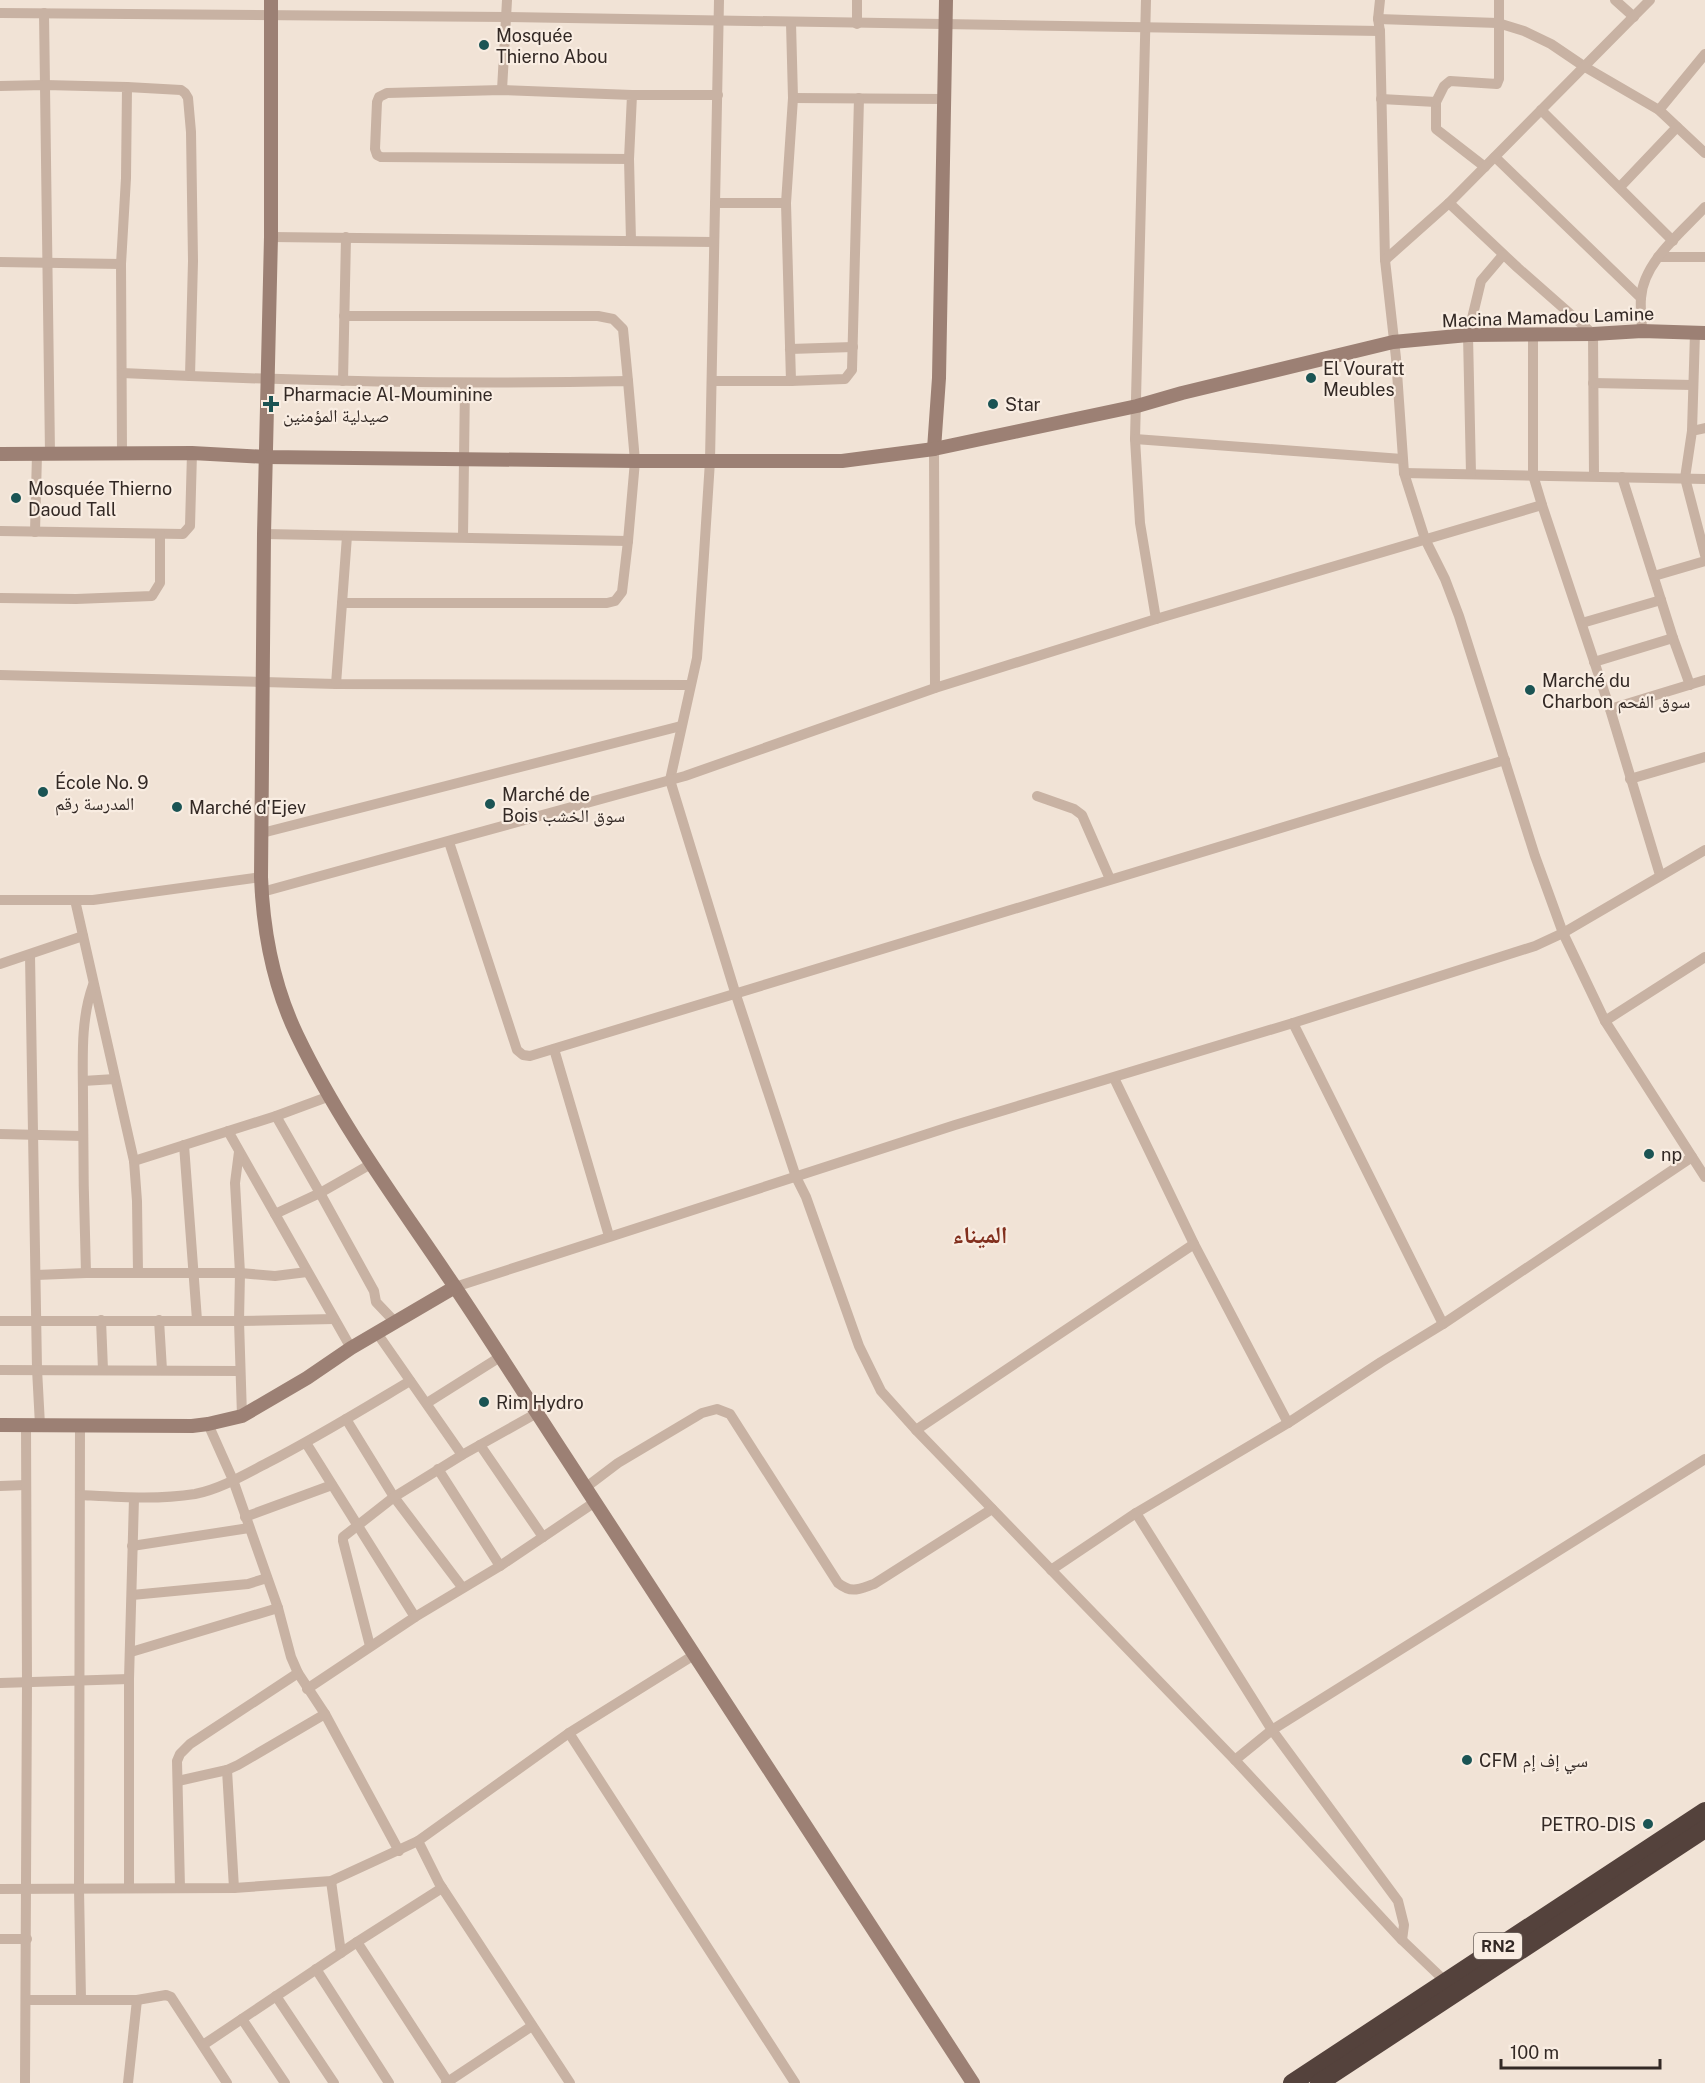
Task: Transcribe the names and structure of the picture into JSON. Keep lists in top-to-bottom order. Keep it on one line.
{"streets":{"highway":["RN2"],"main road":["Macina Mamadou Lamine"]},"districts":["الميناء"],"places":{"other":["Mosquée Thierno Abou","El Vouratt Meubles","Star","Mosquée Thierno Daoud Tall","Marché du Charbon سوق الفحم","École No. 9 المدرسة رقم","Marché de Bois سوق الخشب","Marché d'Ejev","np","Rim Hydro","CFM سي إف إم","PETRO-DIS"],"health":["Pharmacie Al-Mouminine صيدلية المؤمنين"]},"scale_bar":"100 m"}
